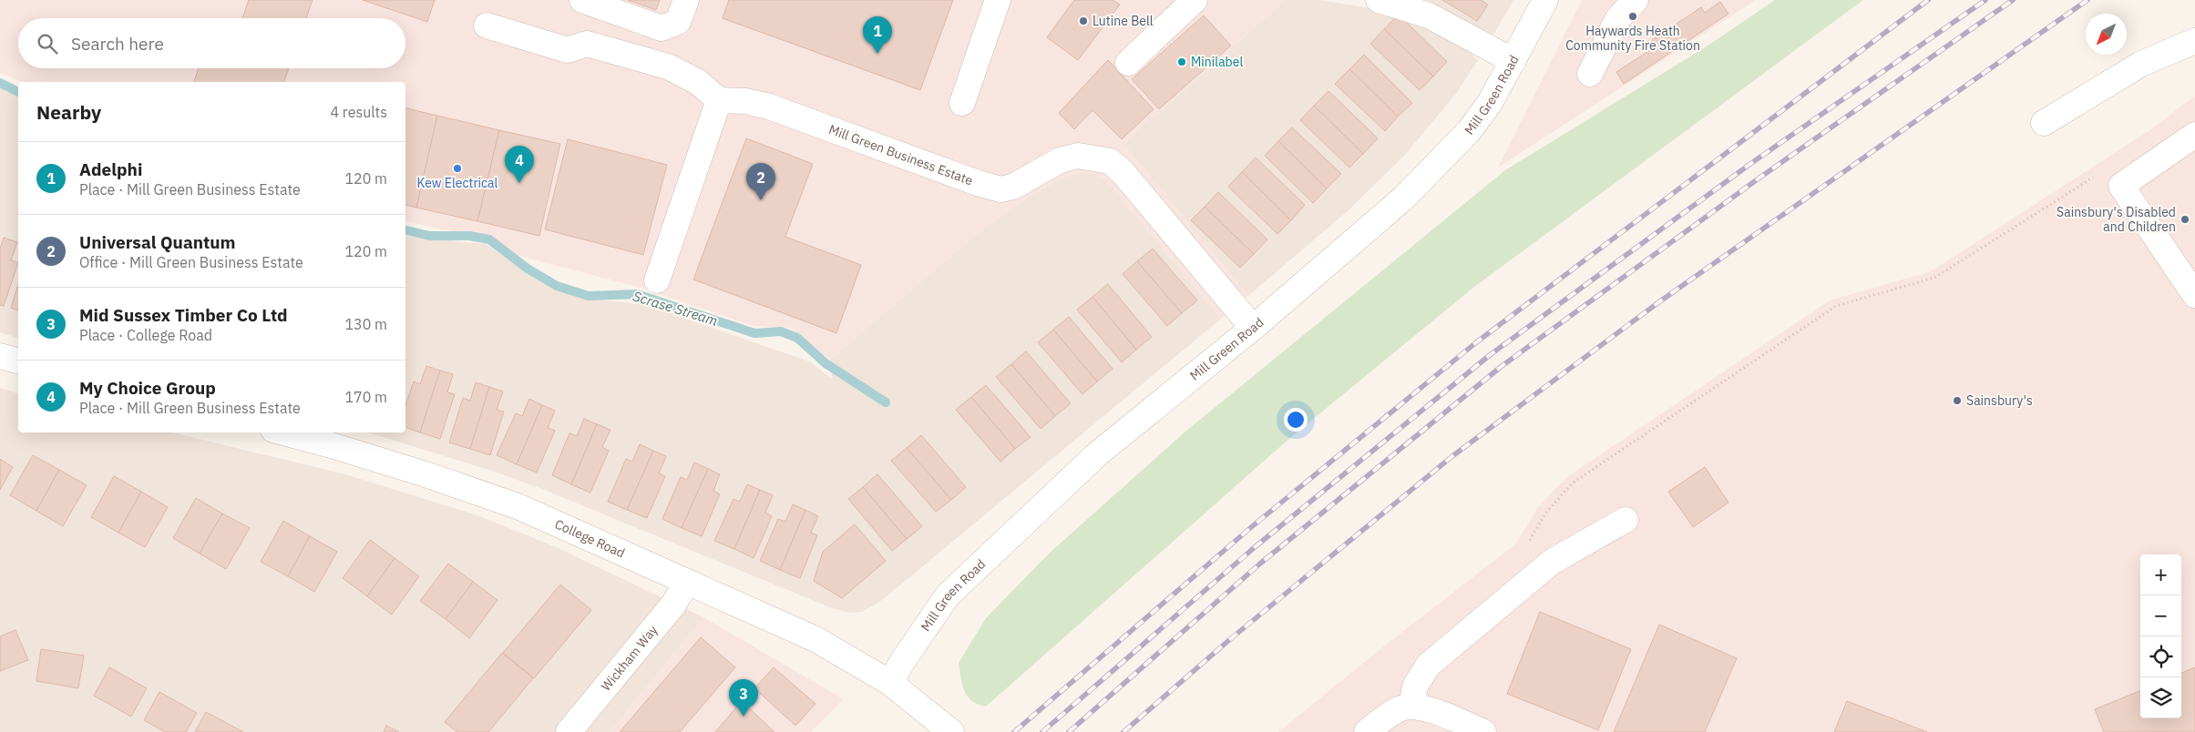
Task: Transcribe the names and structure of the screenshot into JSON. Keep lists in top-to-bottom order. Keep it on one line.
{"streets":{"street":["Mill Green Road","Mill Green Business Estate","College Road","Wickham Way"]},"crossings":[["Mill Green Road","Mill Green Business Estate"],["Mill Green Road","College Road"],["College Road","Wickham Way"]],"water":["Scrase Stream"],"places":["Haywards Heath Community Fire Station","Lutine Bell","Minilabel","Kew Electrical","Sainsbury's Disabled and Children","Sainsbury's"],"north":"bottom left","page":{"pins":["1","4","2","3"],"search":"Search here","heading":["Nearby","4 results"],"list":[{"mark":"1","name":"Adelphi","note":"Place · Mill Green Business Estate","value":"120 m"},{"mark":"2","name":"Universal Quantum","note":"Office · Mill Green Business Estate","value":"120 m"},{"mark":"3","name":"Mid Sussex Timber Co Ltd","note":"Place · College Road","value":"130 m"},{"mark":"4","name":"My Choice Group","note":"Place · Mill Green Business Estate","value":"170 m"}],"map_buttons":["+","−"]}}
